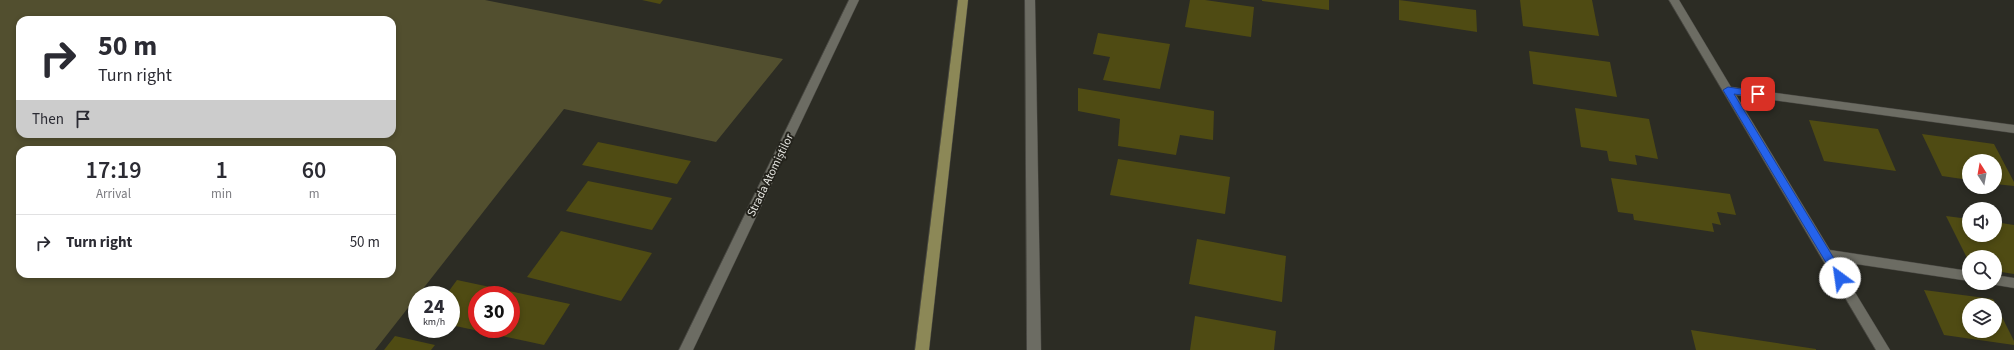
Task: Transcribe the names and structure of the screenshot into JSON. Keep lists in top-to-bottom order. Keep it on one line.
{"streets":{"street":["Strada Atomiștilor"]},"north":"top","page":{"turn":["50 m","Turn right"],"then":"Then","eta":["17:19","Arrival","1","min","60","m"],"list":[{"name":"Turn right","value":"50 m"}],"speed":"24 km/h","limit":"30"}}
